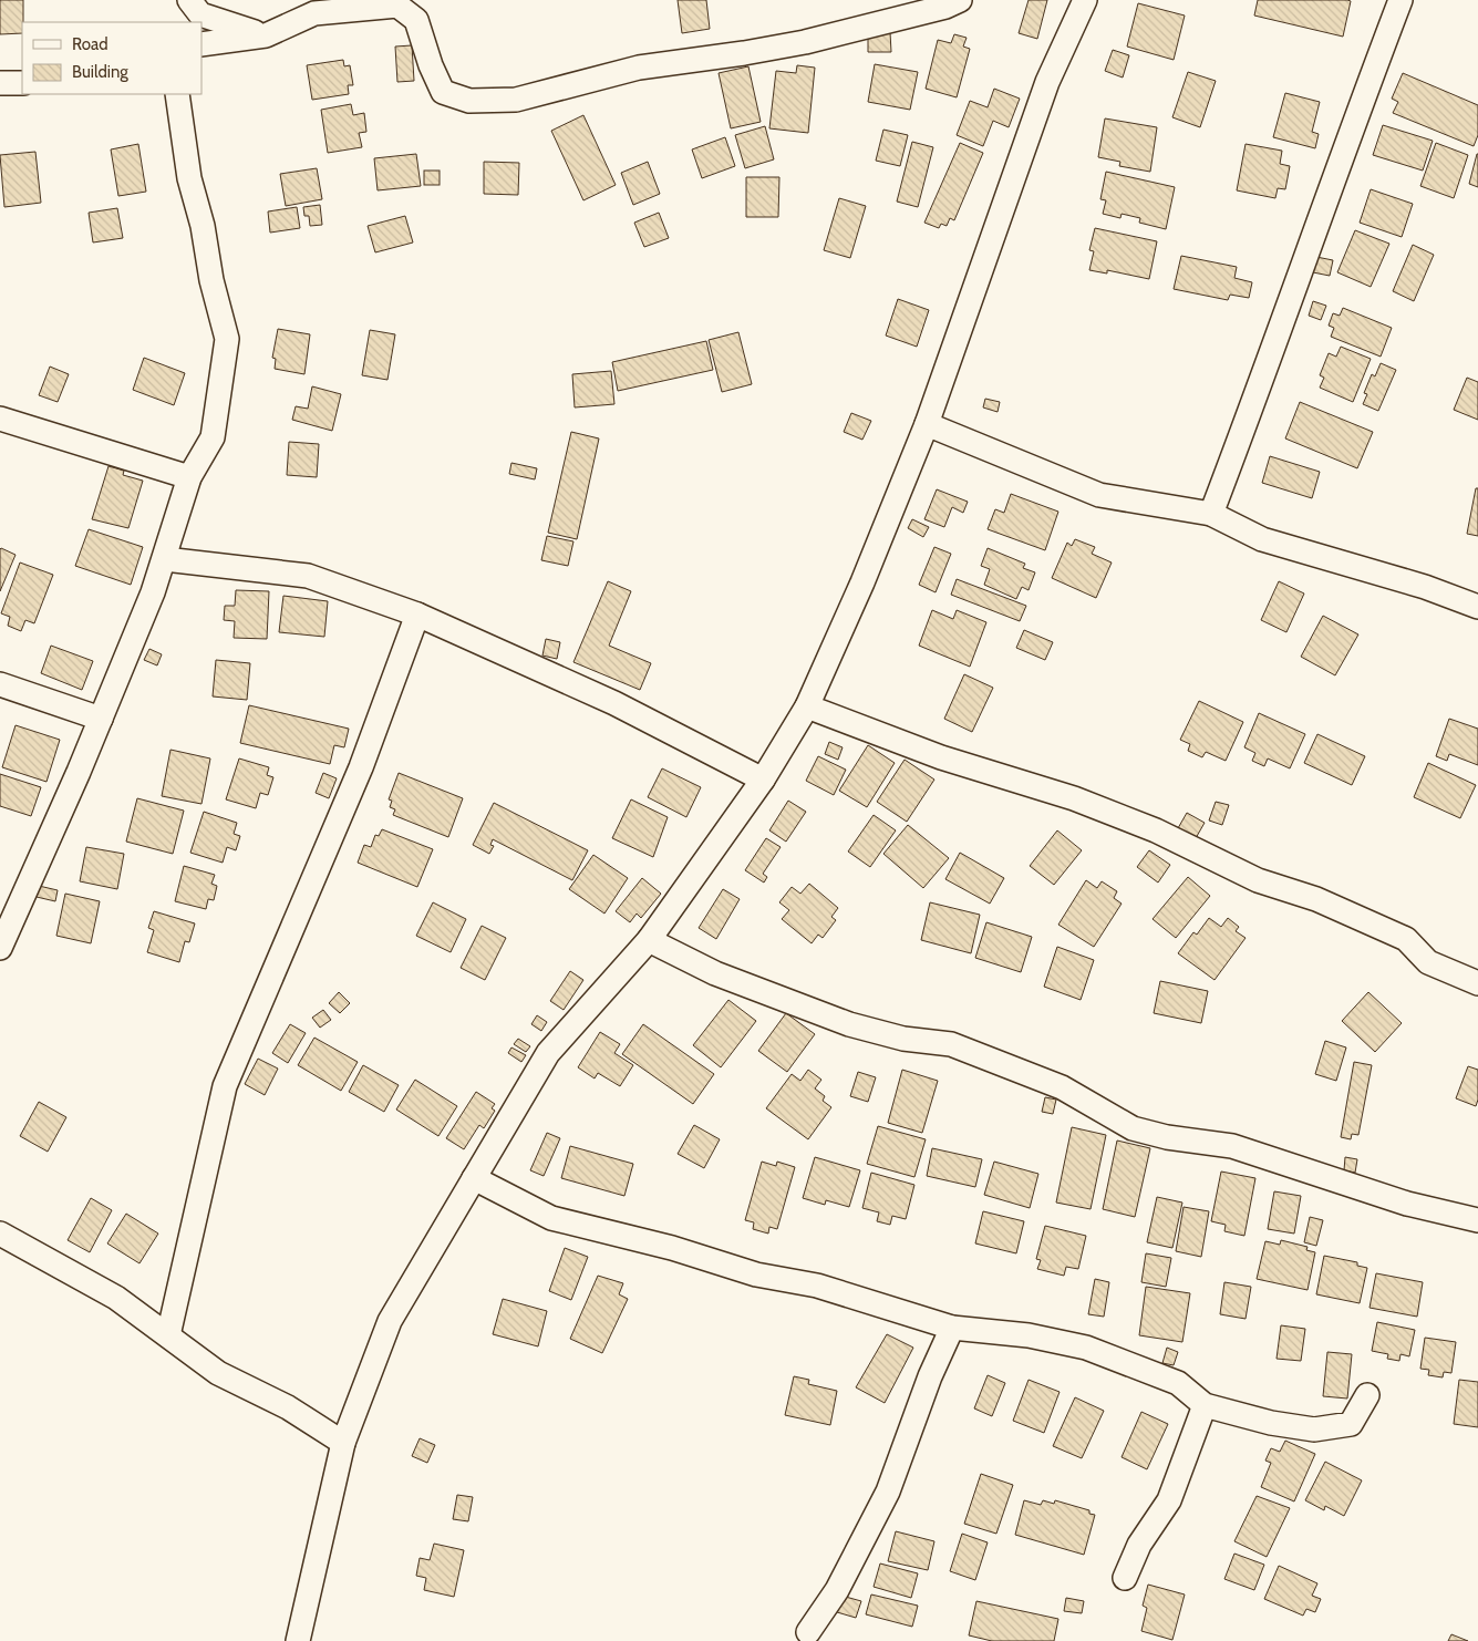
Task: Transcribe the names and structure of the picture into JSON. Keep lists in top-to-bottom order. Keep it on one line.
{"legend":["Road","Building"]}
